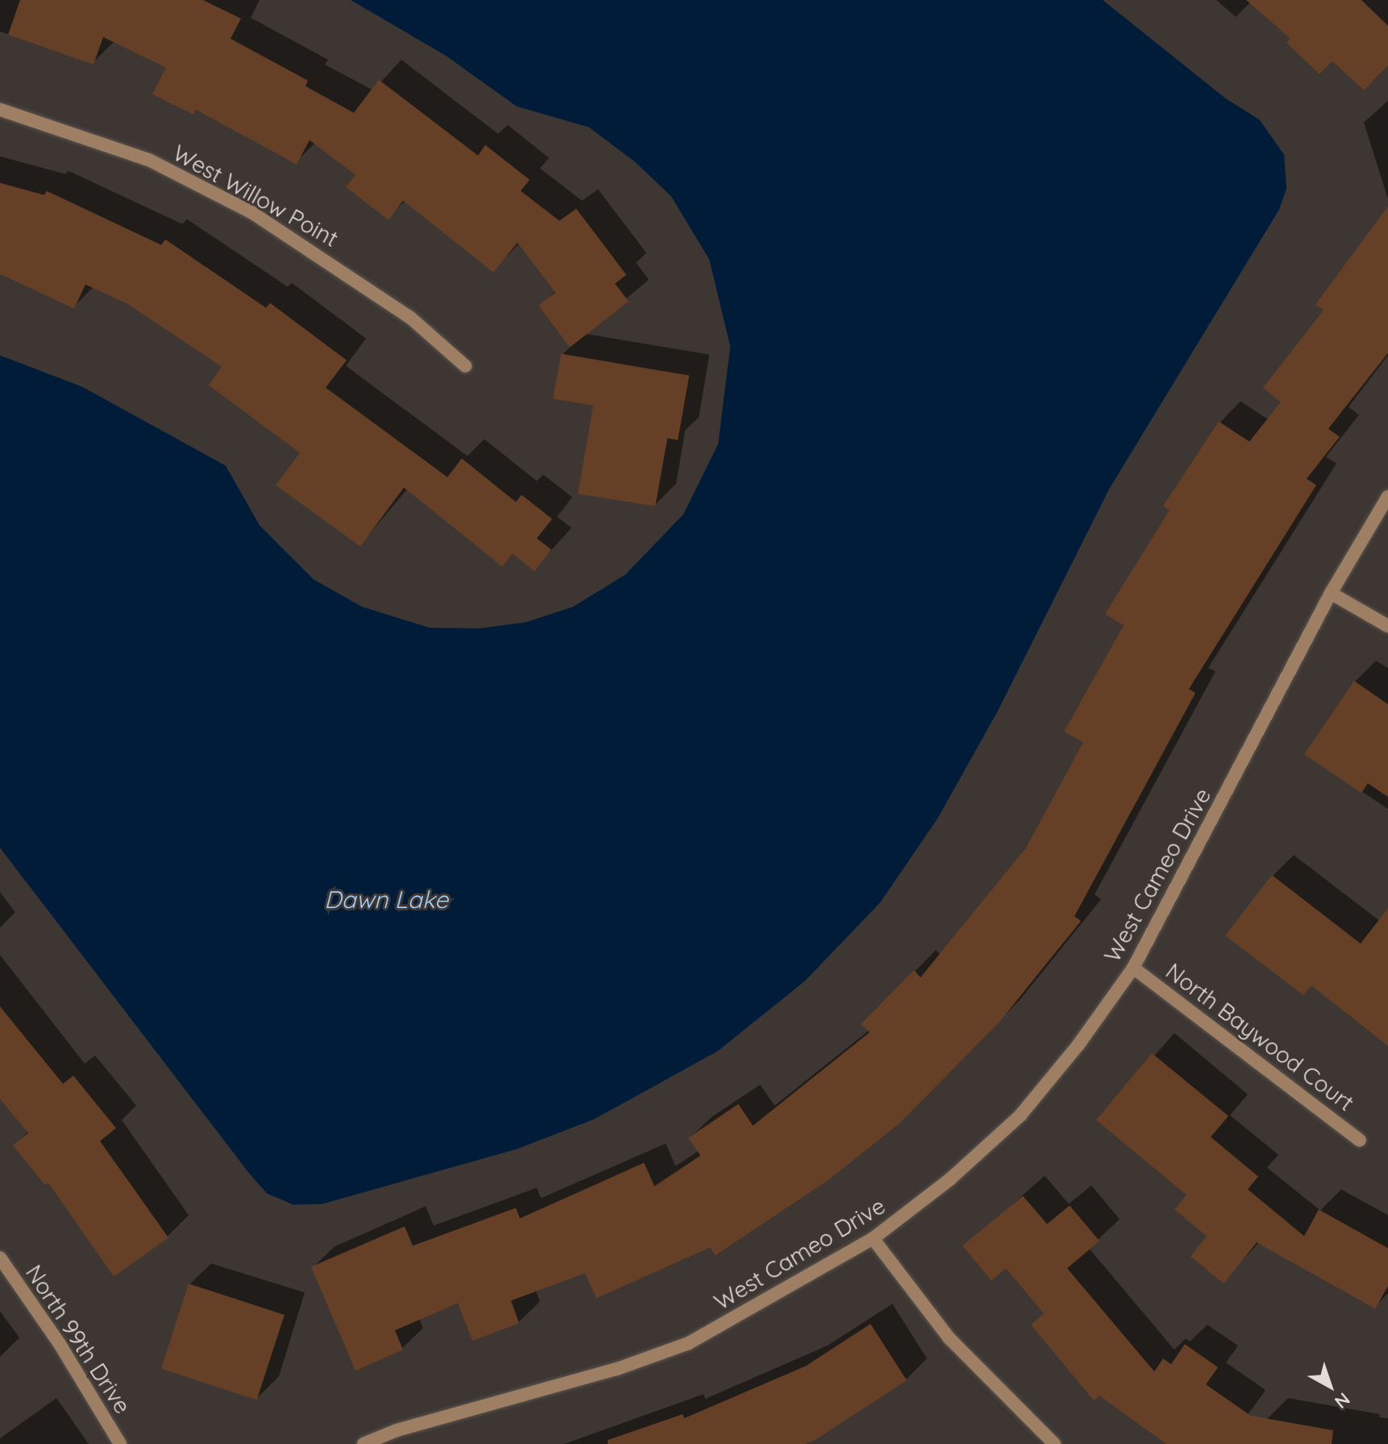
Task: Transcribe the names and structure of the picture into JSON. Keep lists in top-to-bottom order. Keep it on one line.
{"streets":{"street":["West Willow Point","West Cameo Drive","North Baywood Court","North 99th Drive"]},"crossings":[["West Cameo Drive","North Baywood Court"]],"water":["Dawn Lake"],"north":"bottom right"}
